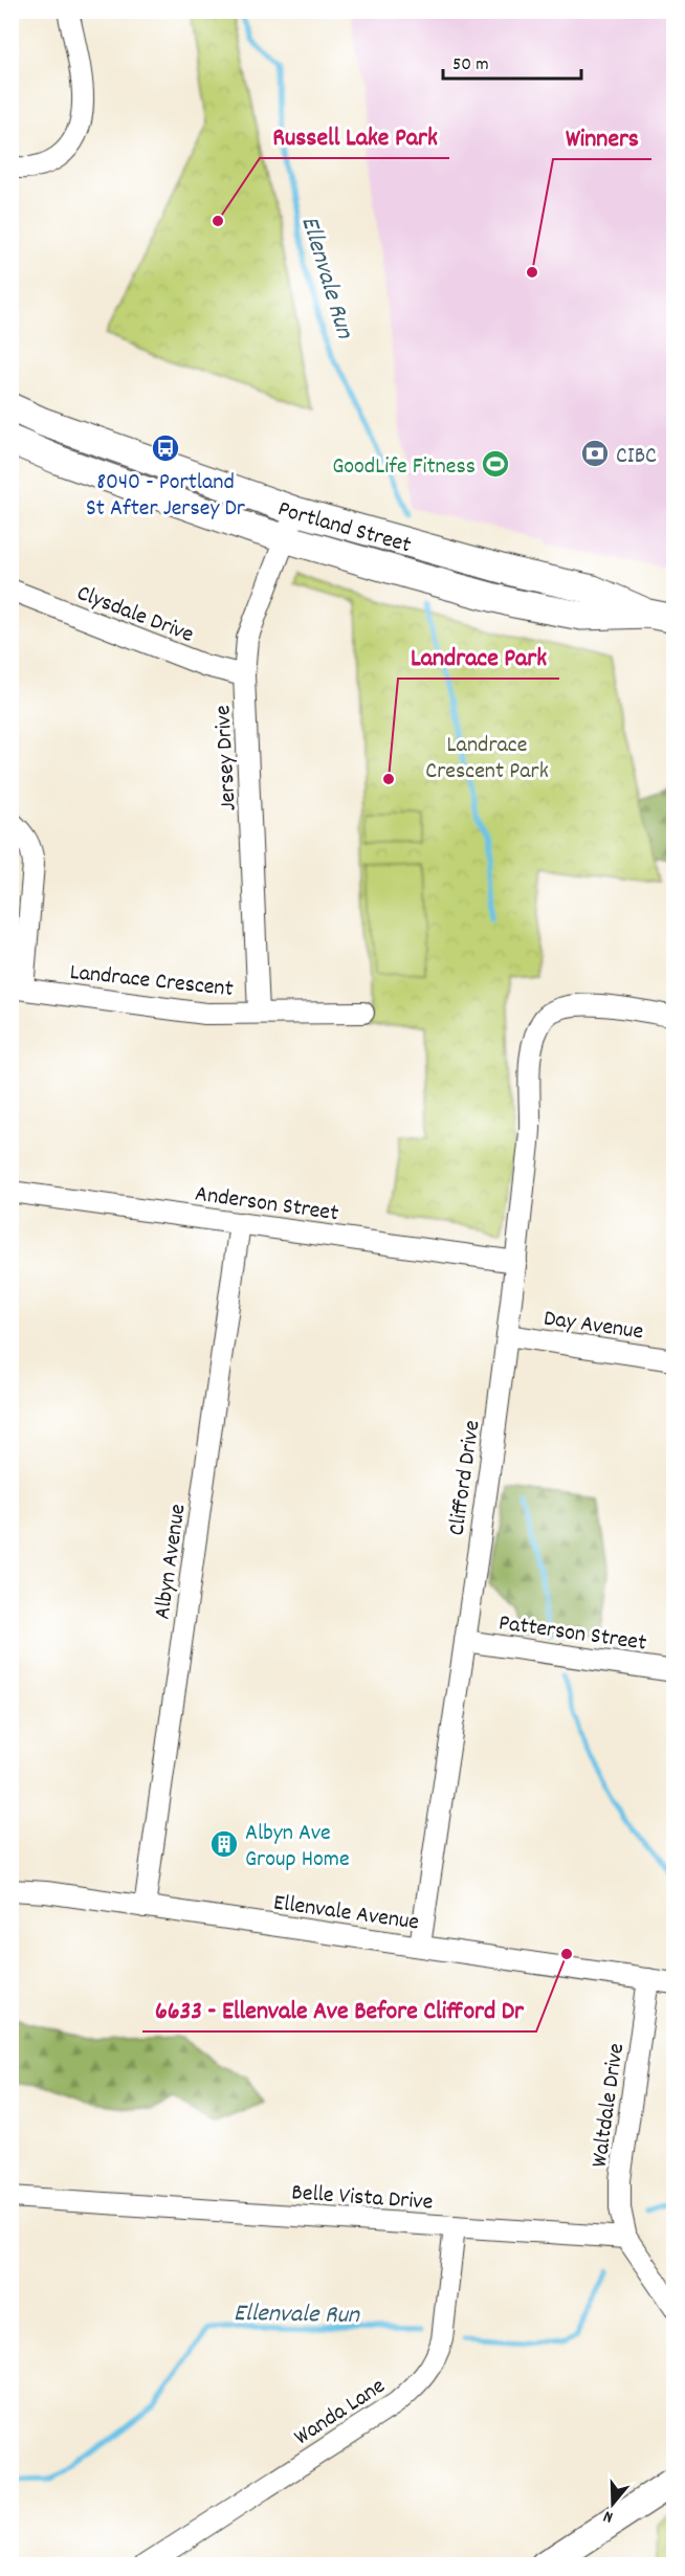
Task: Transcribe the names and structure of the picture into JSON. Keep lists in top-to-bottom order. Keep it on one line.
{"streets":{"main road":["Portland Street"],"street":["Clysdale Drive","Jersey Drive","Landrace Crescent","Anderson Street","Day Avenue","Clifford Drive","Albyn Avenue","Patterson Street","Ellenvale Avenue","Waltdale Drive","Belle Vista Drive","Wanda Lane"]},"crossings":[["Portland Street","Jersey Drive"],["Clysdale Drive","Jersey Drive"],["Jersey Drive","Landrace Crescent"],["Anderson Street","Clifford Drive"],["Anderson Street","Albyn Avenue"],["Day Avenue","Clifford Drive"],["Clifford Drive","Patterson Street"],["Clifford Drive","Ellenvale Avenue"],["Albyn Avenue","Ellenvale Avenue"],["Ellenvale Avenue","Waltdale Drive"],["Waltdale Drive","Belle Vista Drive"],["Belle Vista Drive","Wanda Lane"]],"water":["Ellenvale Run"],"parks":["Landrace Crescent Park"],"places":{"other":["Russell Lake Park","Winners","Landrace Park","6633 - Ellenvale Ave Before Clifford Dr"],"bus stop":["8040 - Portland St After Jersey Dr"],"bank":["CIBC"],"sports":["GoodLife Fitness"],"building":["Albyn Ave Group Home"]},"scale_bar":"50 m","north":"bottom"}
